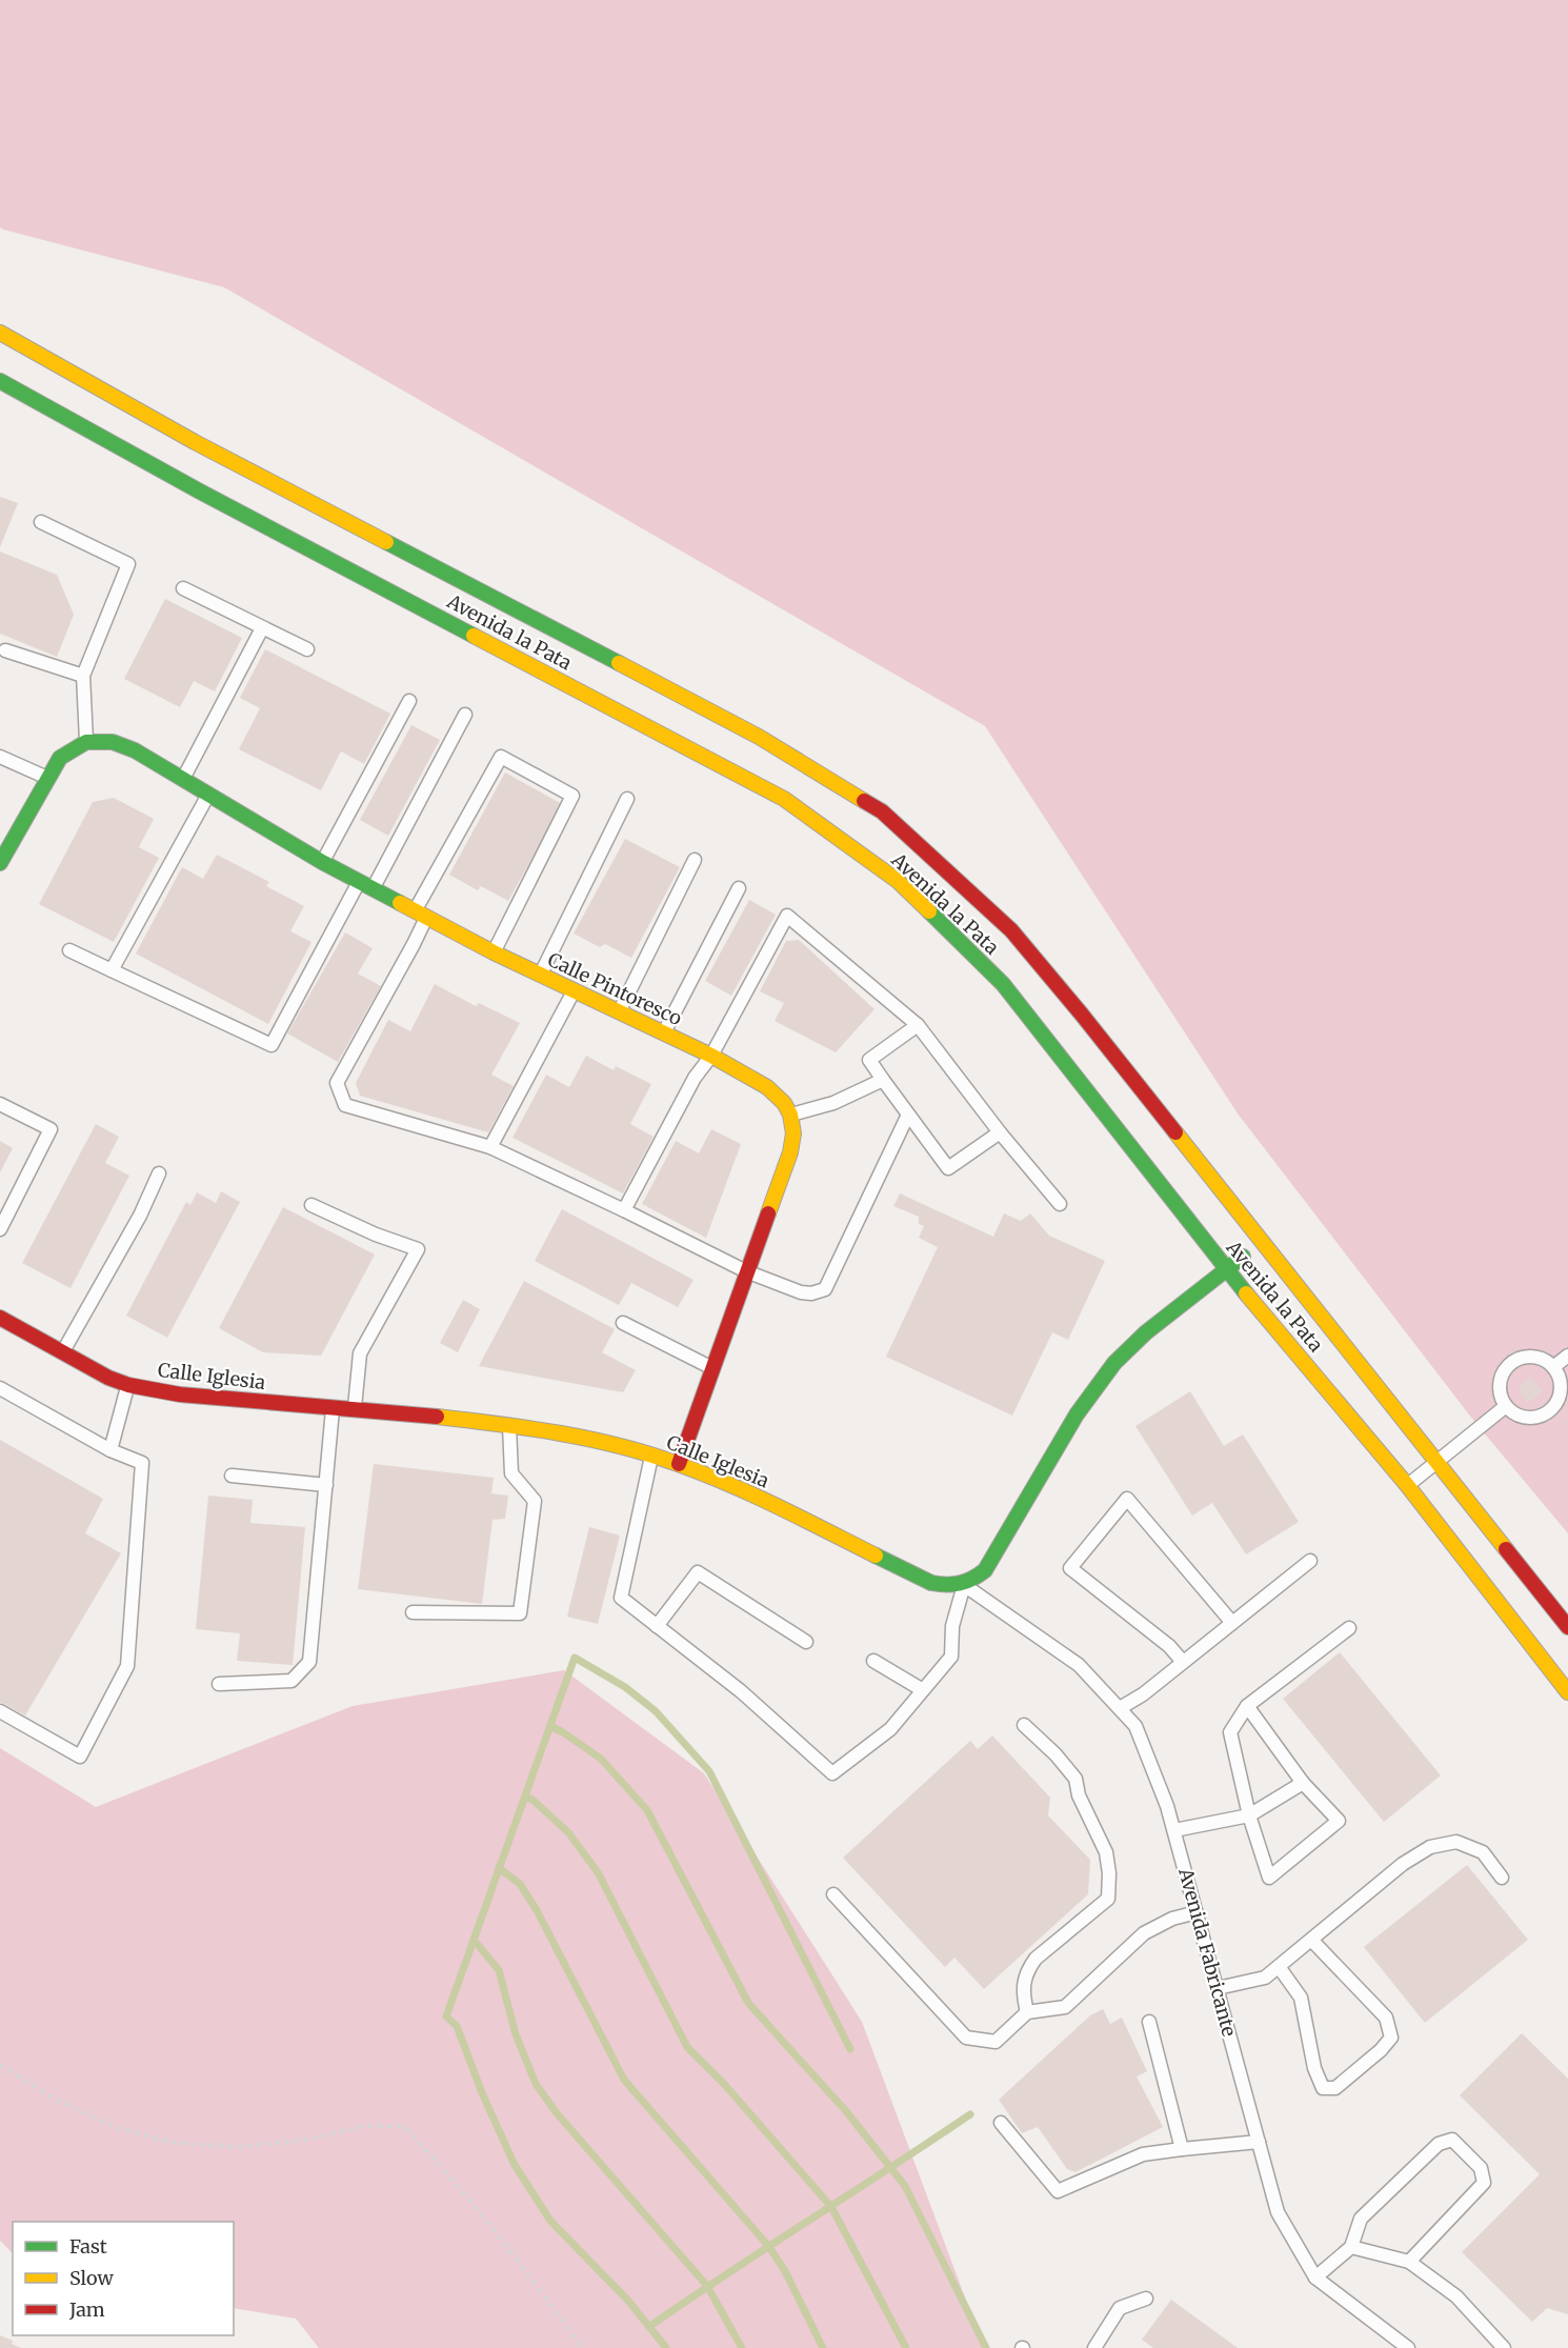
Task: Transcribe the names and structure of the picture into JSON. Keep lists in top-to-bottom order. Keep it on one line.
{"streets":{"main road":["Avenida la Pata","Calle Pintoresco","Calle Iglesia"],"lane":["Avenida Fabricante"]},"crossings":[["Calle Iglesia","Avenida Fabricante"]],"legend":["Fast","Slow","Jam"]}
